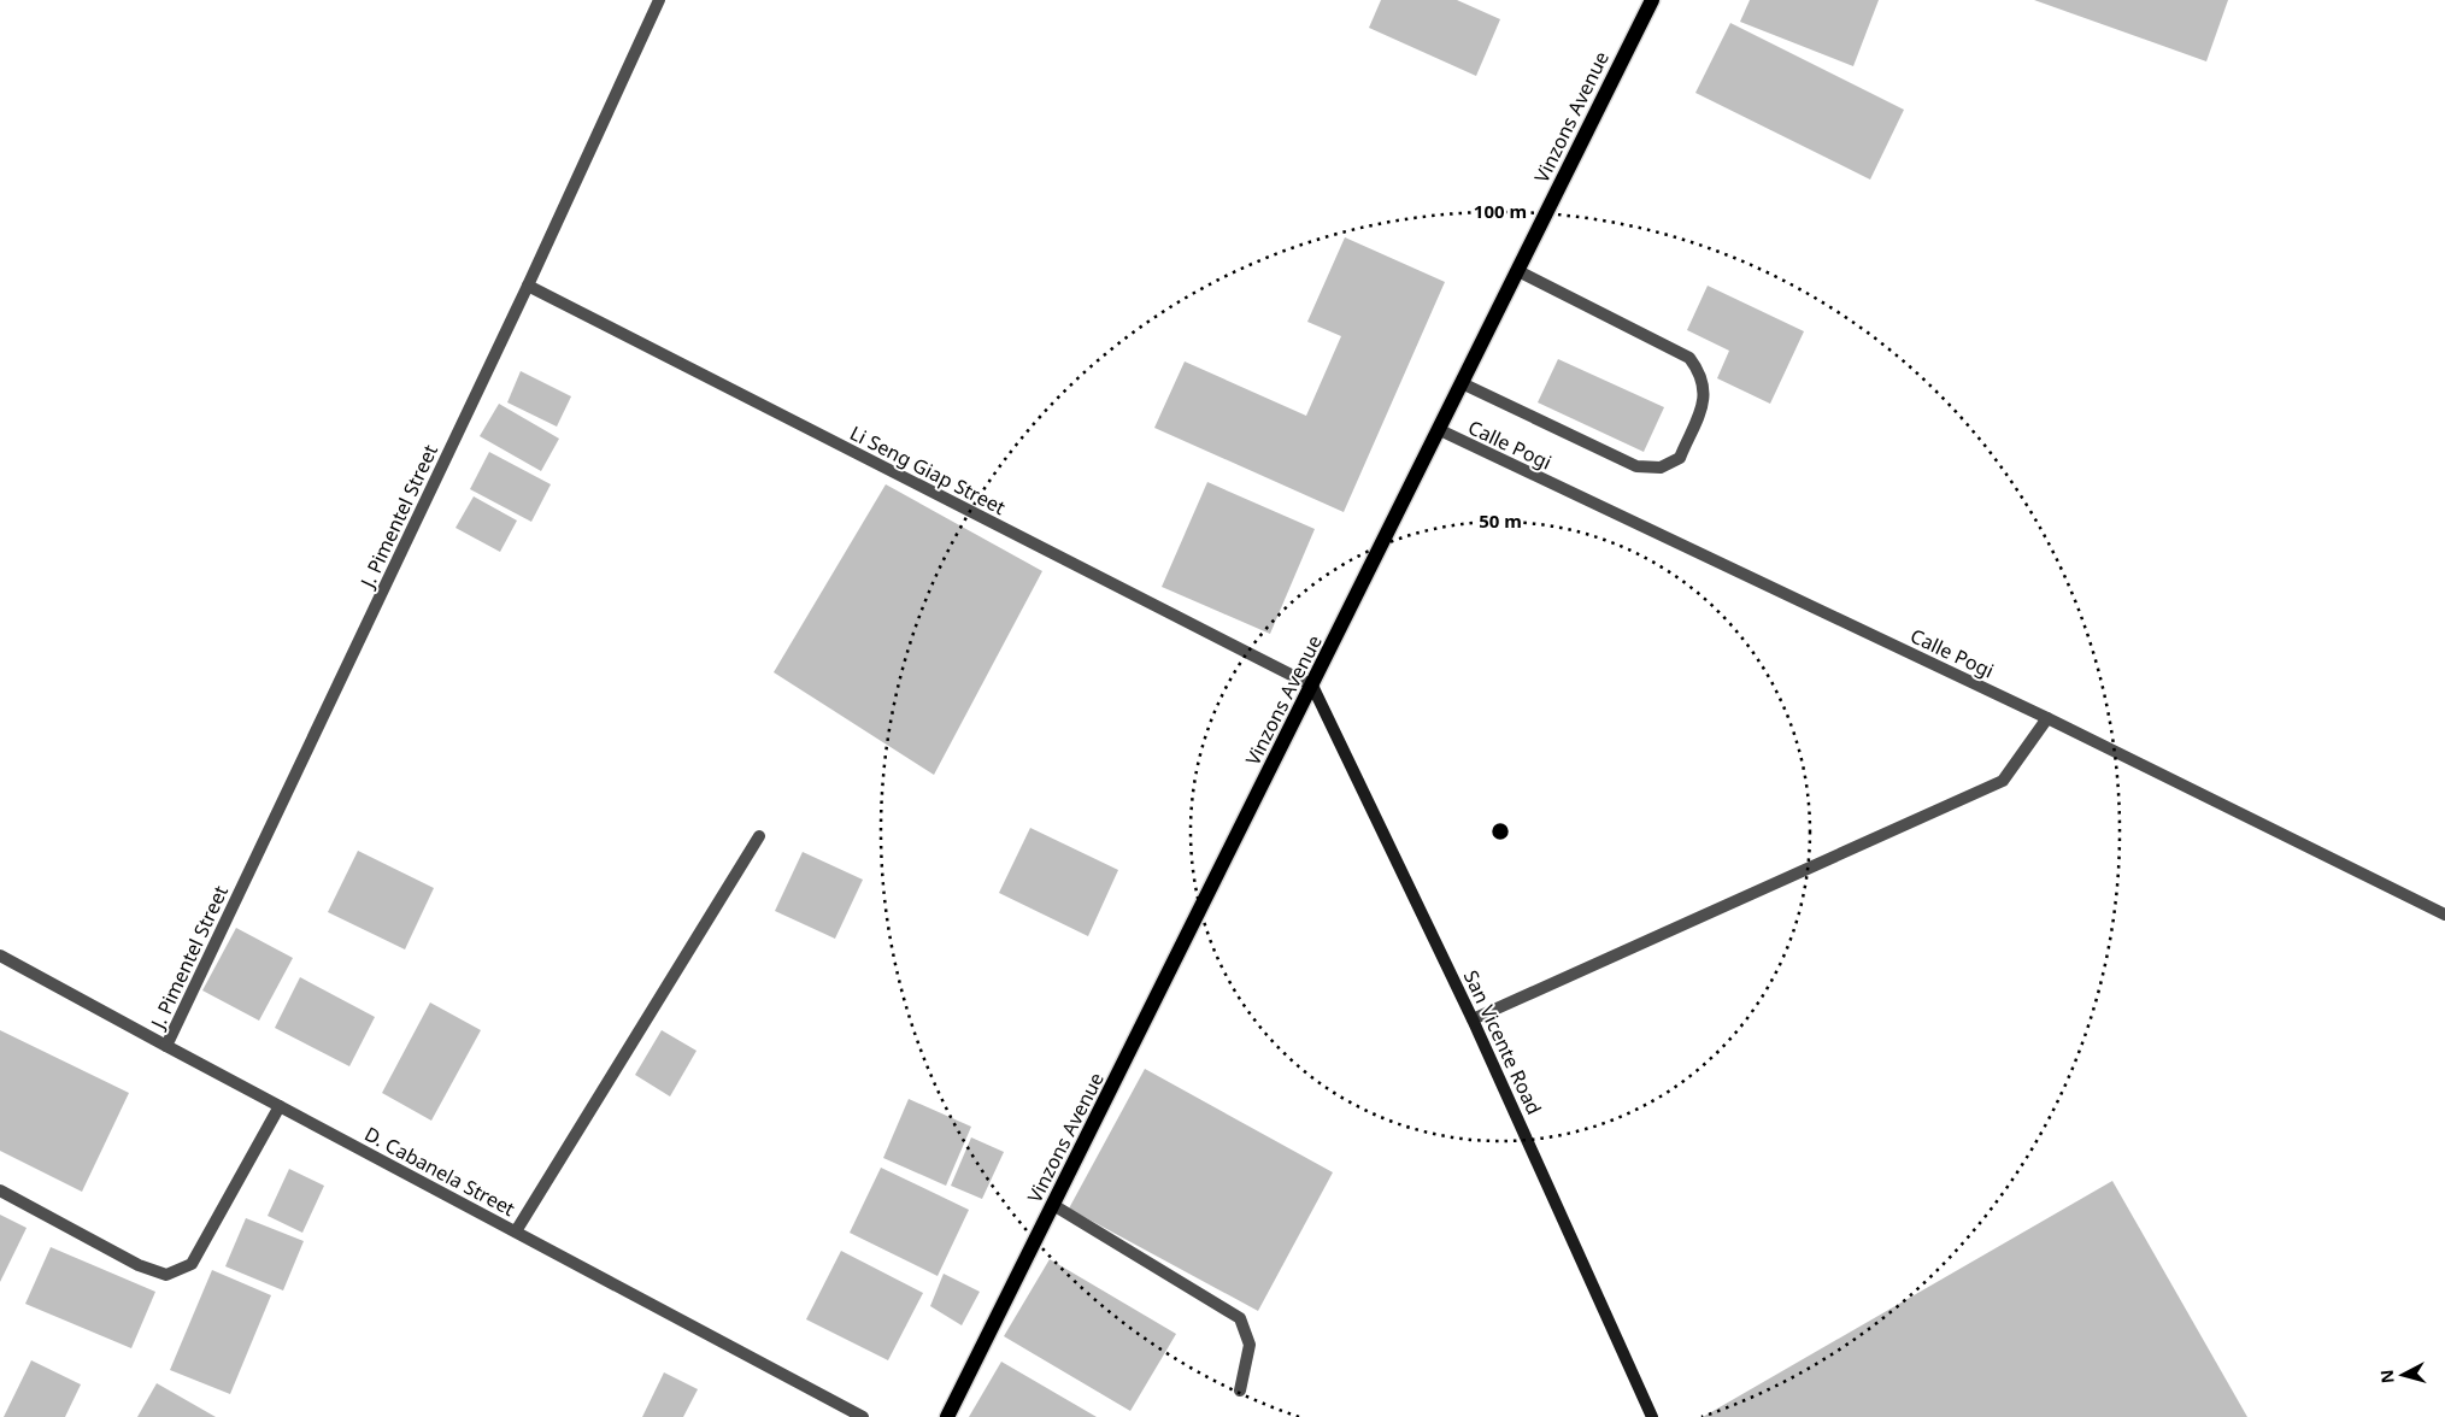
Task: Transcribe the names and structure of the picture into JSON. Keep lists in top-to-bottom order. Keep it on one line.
{"streets":{"main road":["Vinzons Avenue","San Vicente Road"],"street":["Calle Pogi","Li Seng Giap Street","J. Pimentel Street","D. Cabanela Street"]},"crossings":[["Vinzons Avenue","Calle Pogi"],["Vinzons Avenue","Li Seng Giap Street"],["Vinzons Avenue","San Vicente Road"],["Li Seng Giap Street","J. Pimentel Street"],["Li Seng Giap Street","San Vicente Road"],["J. Pimentel Street","D. Cabanela Street"]],"north":"left","rings":["100 m","50 m"]}
